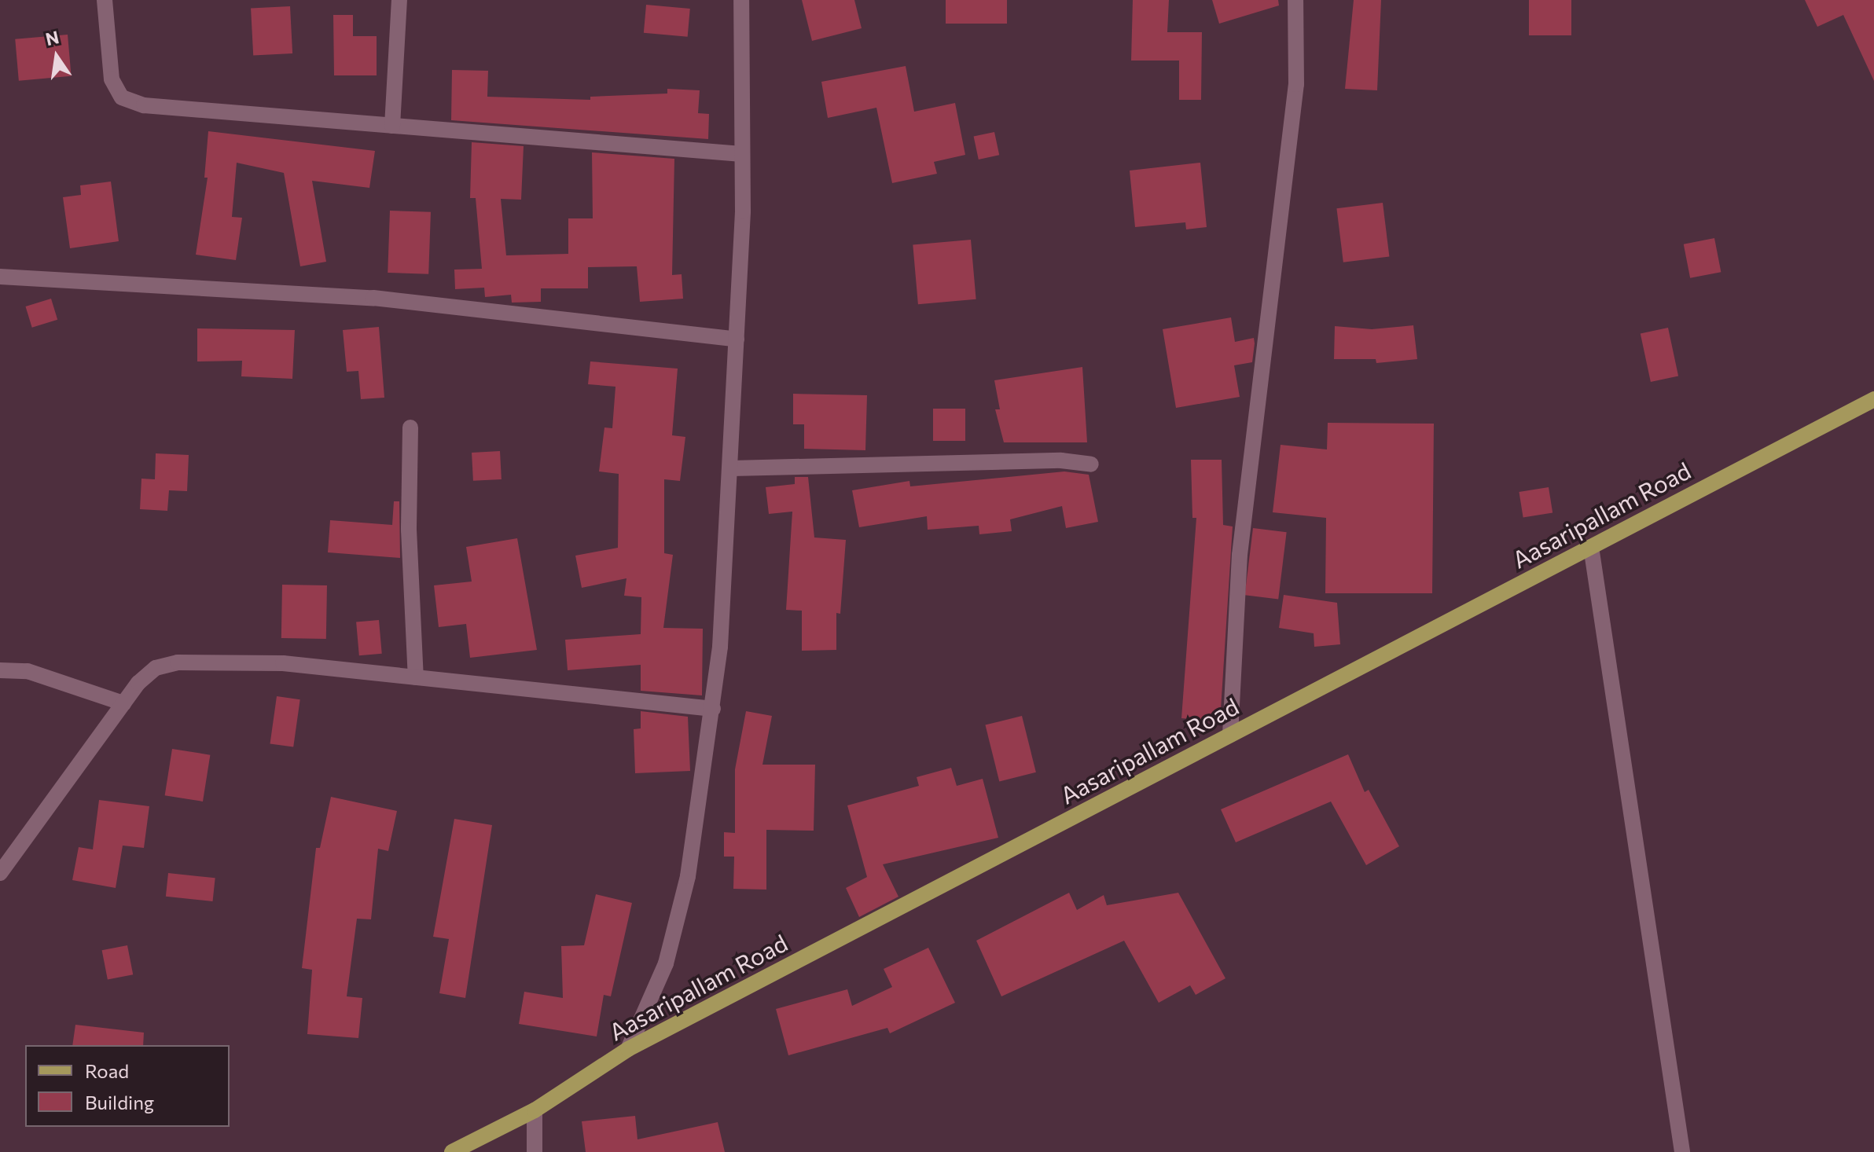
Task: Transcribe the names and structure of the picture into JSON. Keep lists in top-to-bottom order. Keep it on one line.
{"streets":{"main road":["Aasaripallam Road"]},"legend":["Road","Building"],"north":"top"}
